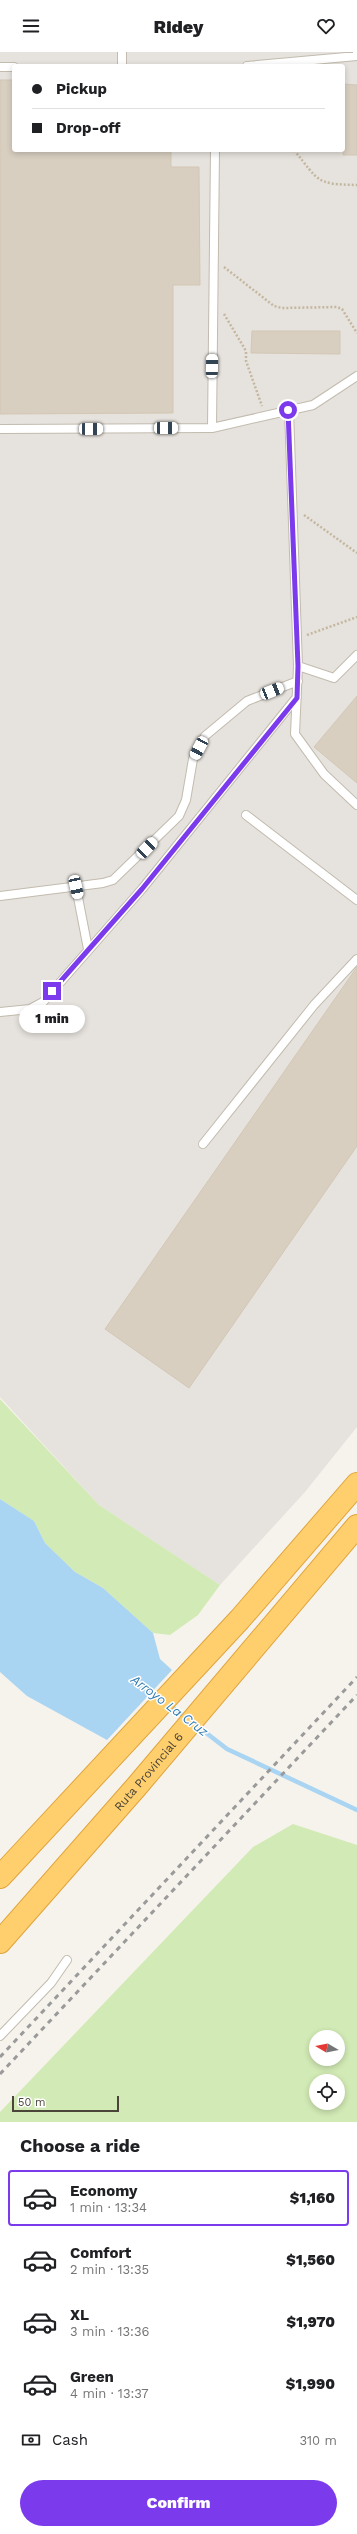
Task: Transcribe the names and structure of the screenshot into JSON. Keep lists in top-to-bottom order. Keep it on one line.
{"streets":{"highway":["Ruta Provincial 6"]},"water":["Arroyo La Cruz"],"scale_bar":"50 m","north":"left","page":{"header":"Ridey","banner":["Pickup","Drop-off"],"bubble":"1 min","scale":"50 m","heading":"Choose a ride","list":[{"name":"Economy","note":"1 min · 13:34","value":"$1,160"},{"name":"Comfort","note":"2 min · 13:35","value":"$1,560"},{"name":"XL","note":"3 min · 13:36","value":"$1,970"},{"name":"Green","note":"4 min · 13:37","value":"$1,990"}],"pay":["Cash","310 m"],"buttons":"Confirm"}}
